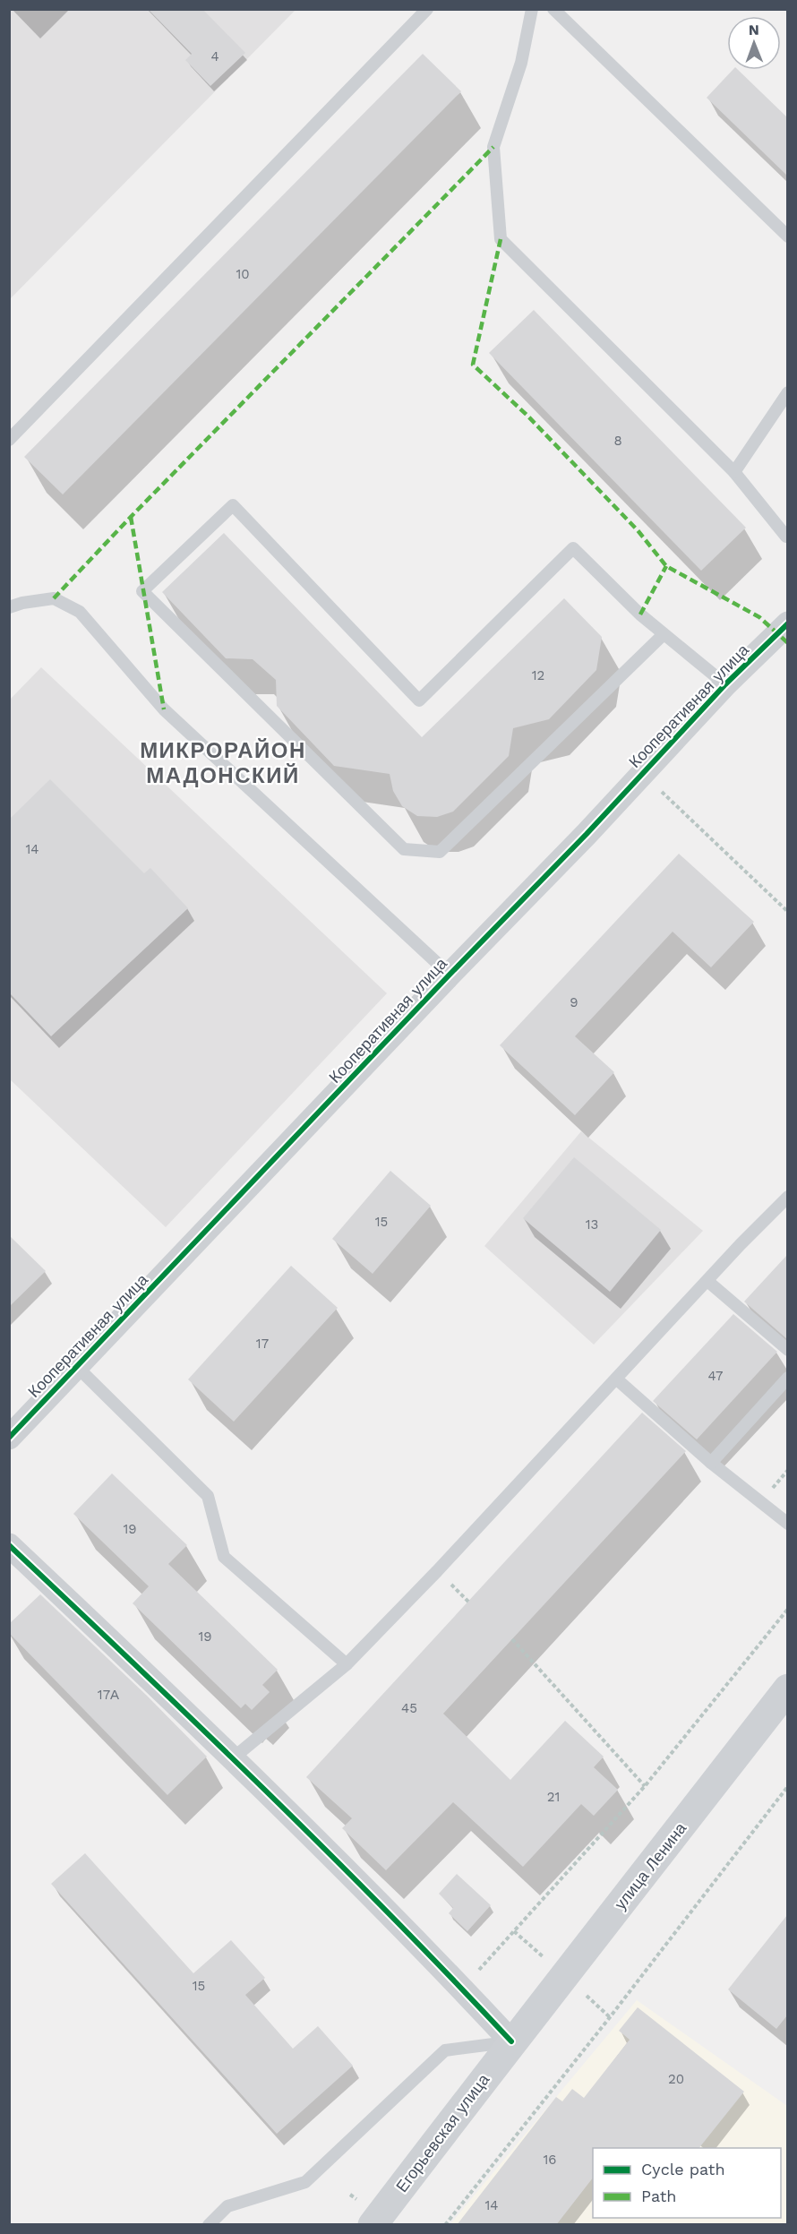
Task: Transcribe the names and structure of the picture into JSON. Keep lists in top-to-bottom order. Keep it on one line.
{"streets":{"main road":["улица Ленина","Егорьевская улица"],"street":["Кооперативная улица"]},"crossings":[["улица Ленина","Егорьевская улица"]],"districts":["МИКРОРАЙОН МАДОНСКИЙ"],"house_numbers":["4","10","8","12","14","9","15","13","17","47","19","19","17А","45","21","15","20","16","14"],"legend":["Cycle path","Path"],"north":"top"}
